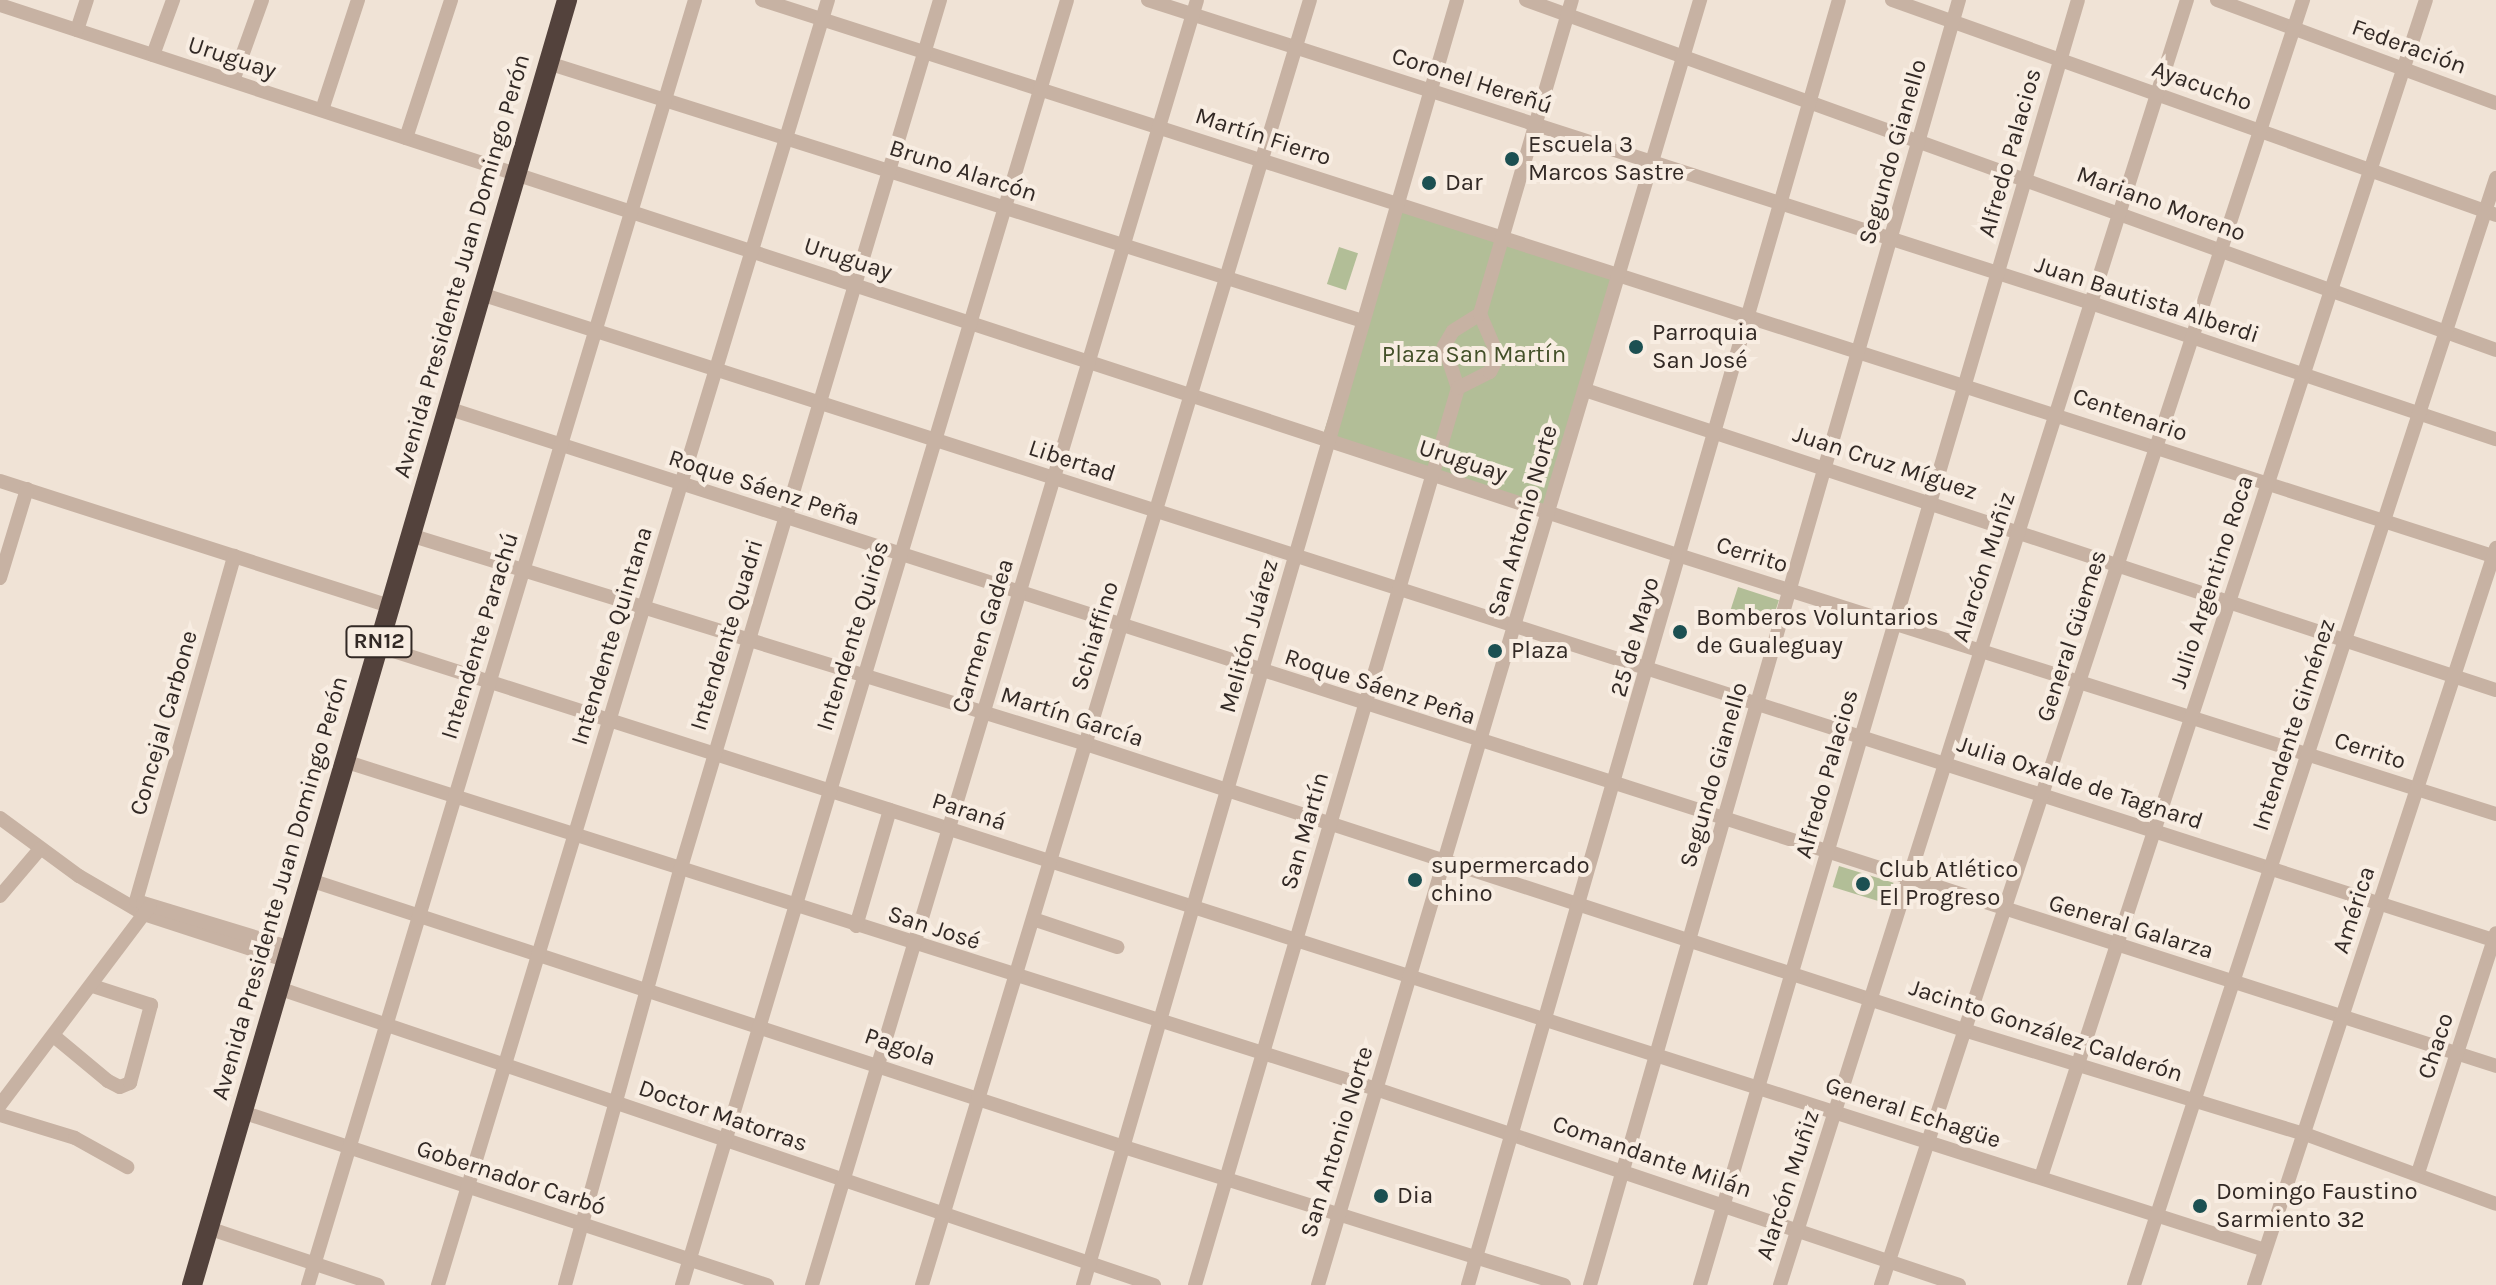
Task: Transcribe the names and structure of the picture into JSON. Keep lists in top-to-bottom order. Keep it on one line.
{"streets":{"highway":["Avenida Presidente Juan Domingo Perón","RN12"],"street":["Federación","Uruguay","Coronel Hereñú","Ayacucho","Martín Fierro","Segundo Gianello","Alfredo Palacios","Bruno Alarcón","Mariano Moreno","Juan Bautista Alberdi","Centenario","Libertad","Juan Cruz Míguez","Roque Sáenz Peña","San Antonio Norte","Cerrito","Alarcón Muñiz","Julio Argentino Roca","Intendente Quadri","Intendente Parachú","Intendente Quintana","Intendente Quirós","Carmen Gadea","Schiaffino","Melitón Juárez","General Güemes","25 de Mayo","Martín García","Concejal Carbone","Intendente Giménez","Julia Oxalde de Tagnard","Paraná","San Martín","América","General Galarza","San José","Jacinto González Calderón","Chaco","Pagola","General Echagüe","Doctor Matorras","Comandante Milán","Gobernador Carbó"]},"crossings":[["Federación","Julio Argentino Roca"],["Federación","General Güemes"],["Uruguay","Avenida Presidente Juan Domingo Perón"],["Uruguay","San Antonio Norte"],["Uruguay","Cerrito"],["Uruguay","Intendente Quadri"],["Uruguay","Intendente Parachú"],["Uruguay","Intendente Quintana"],["Uruguay","Intendente Quirós"],["Uruguay","Carmen Gadea"],["Uruguay","Schiaffino"],["Uruguay","Melitón Juárez"],["Uruguay","25 de Mayo"],["Uruguay","San Martín"],["Coronel Hereñú","Juan Bautista Alberdi"],["Coronel Hereñú","San Antonio Norte"],["Coronel Hereñú","Carmen Gadea"],["Coronel Hereñú","Schiaffino"],["Coronel Hereñú","Melitón Juárez"],["Coronel Hereñú","25 de Mayo"],["Ayacucho","Segundo Gianello"],["Ayacucho","Alfredo Palacios"],["Ayacucho","Alarcón Muñiz"],["Ayacucho","Julio Argentino Roca"],["Ayacucho","General Güemes"],["Ayacucho","Intendente Giménez"],["Martín Fierro","Centenario"],["Martín Fierro","San Antonio Norte"],["Martín Fierro","Intendente Quadri"],["Martín Fierro","Intendente Quintana"],["Martín Fierro","Intendente Quirós"],["Martín Fierro","Carmen Gadea"],["Martín Fierro","Schiaffino"],["Martín Fierro","Melitón Juárez"],["Martín Fierro","25 de Mayo"],["Segundo Gianello","Mariano Moreno"],["Segundo Gianello","Juan Bautista Alberdi"],["Segundo Gianello","Centenario"],["Segundo Gianello","Juan Cruz Míguez"],["Segundo Gianello","Cerrito"],["Segundo Gianello","Julia Oxalde de Tagnard"],["Segundo Gianello","General Galarza"],["Segundo Gianello","Jacinto González Calderón"],["Segundo Gianello","General Echagüe"],["Segundo Gianello","Comandante Milán"],["Alfredo Palacios","Mariano Moreno"],["Alfredo Palacios","Juan Bautista Alberdi"],["Alfredo Palacios","Centenario"],["Alfredo Palacios","Juan Cruz Míguez"],["Alfredo Palacios","Cerrito"],["Alfredo Palacios","Julia Oxalde de Tagnard"],["Alfredo Palacios","General Galarza"],["Alfredo Palacios","Jacinto González Calderón"],["Alfredo Palacios","General Echagüe"],["Alfredo Palacios","Comandante Milán"],["Bruno Alarcón","Avenida Presidente Juan Domingo Perón"],["Bruno Alarcón","Intendente Quadri"],["Bruno Alarcón","Intendente Parachú"],["Bruno Alarcón","Intendente Quintana"],["Bruno Alarcón","Intendente Quirós"],["Bruno Alarcón","Carmen Gadea"],["Bruno Alarcón","Schiaffino"],["Bruno Alarcón","Melitón Juárez"],["Mariano Moreno","San Antonio Norte"],["Mariano Moreno","Alarcón Muñiz"],["Mariano Moreno","Julio Argentino Roca"],["Mariano Moreno","General Güemes"],["Mariano Moreno","25 de Mayo"],["Mariano Moreno","Intendente Giménez"],["Avenida Presidente Juan Domingo Perón","Libertad"],["Avenida Presidente Juan Domingo Perón","Roque Sáenz Peña"],["Avenida Presidente Juan Domingo Perón","Martín García"],["Avenida Presidente Juan Domingo Perón","Paraná"],["Avenida Presidente Juan Domingo Perón","San José"],["Avenida Presidente Juan Domingo Perón","Pagola"],["Avenida Presidente Juan Domingo Perón","Doctor Matorras"],["Avenida Presidente Juan Domingo Perón","Gobernador Carbó"],["Juan Bautista Alberdi","Alarcón Muñiz"],["Juan Bautista Alberdi","Julio Argentino Roca"],["Juan Bautista Alberdi","General Güemes"],["Juan Bautista Alberdi","25 de Mayo"],["Juan Bautista Alberdi","Intendente Giménez"],["Centenario","Alarcón Muñiz"],["Centenario","Julio Argentino Roca"],["Centenario","General Güemes"],["Centenario","25 de Mayo"],["Centenario","Intendente Giménez"],["Centenario","América"],["Libertad","San Antonio Norte"],["Libertad","Intendente Quadri"],["Libertad","Intendente Parachú"],["Libertad","Intendente Quintana"],["Libertad","Intendente Quirós"],["Libertad","Carmen Gadea"],["Libertad","Schiaffino"],["Libertad","Melitón Juárez"],["Libertad","25 de Mayo"],["Libertad","Julia Oxalde de Tagnard"],["Libertad","San Martín"],["Juan Cruz Míguez","Alarcón Muñiz"],["Juan Cruz Míguez","Julio Argentino Roca"],["Juan Cruz Míguez","General Güemes"],["Juan Cruz Míguez","25 de Mayo"],["Juan Cruz Míguez","Intendente Giménez"],["Juan Cruz Míguez","América"],["Roque Sáenz Peña","San Antonio Norte"],["Roque Sáenz Peña","Intendente Quadri"],["Roque Sáenz Peña","Intendente Parachú"],["Roque Sáenz Peña","Intendente Quintana"],["Roque Sáenz Peña","Intendente Quirós"],["Roque Sáenz Peña","Carmen Gadea"],["Roque Sáenz Peña","Schiaffino"],["Roque Sáenz Peña","Melitón Juárez"],["Roque Sáenz Peña","25 de Mayo"],["Roque Sáenz Peña","San Martín"],["Roque Sáenz Peña","General Galarza"],["San Antonio Norte","Martín García"],["San Antonio Norte","Paraná"],["San Antonio Norte","San José"],["San Antonio Norte","Pagola"],["Cerrito","Alarcón Muñiz"],["Cerrito","Julio Argentino Roca"],["Cerrito","General Güemes"],["Cerrito","25 de Mayo"],["Cerrito","Intendente Giménez"],["Cerrito","América"],["Alarcón Muñiz","Julia Oxalde de Tagnard"],["Alarcón Muñiz","General Galarza"],["Alarcón Muñiz","Jacinto González Calderón"],["Alarcón Muñiz","General Echagüe"],["Alarcón Muñiz","Comandante Milán"],["Julio Argentino Roca","Julia Oxalde de Tagnard"],["Julio Argentino Roca","General Galarza"],["Julio Argentino Roca","Jacinto González Calderón"],["Julio Argentino Roca","General Echagüe"],["Intendente Quadri","Martín García"],["Intendente Quadri","Paraná"],["Intendente Quadri","San José"],["Intendente Quadri","Pagola"],["Intendente Quadri","Doctor Matorras"],["Intendente Quadri","Gobernador Carbó"],["Intendente Parachú","Martín García"],["Intendente Parachú","Paraná"],["Intendente Parachú","San José"],["Intendente Parachú","Pagola"],["Intendente Parachú","Doctor Matorras"],["Intendente Parachú","Gobernador Carbó"],["Intendente Quintana","Martín García"],["Intendente Quintana","Paraná"],["Intendente Quintana","San José"],["Intendente Quintana","Pagola"],["Intendente Quintana","Doctor Matorras"],["Intendente Quintana","Gobernador Carbó"],["Intendente Quirós","Martín García"],["Intendente Quirós","Paraná"],["Intendente Quirós","San José"],["Intendente Quirós","Pagola"],["Intendente Quirós","Doctor Matorras"],["Intendente Quirós","Gobernador Carbó"],["Carmen Gadea","Martín García"],["Carmen Gadea","Paraná"],["Carmen Gadea","San José"],["Carmen Gadea","Pagola"],["Carmen Gadea","Doctor Matorras"],["Schiaffino","Martín García"],["Schiaffino","Paraná"],["Schiaffino","San José"],["Schiaffino","Pagola"],["Schiaffino","Doctor Matorras"],["Melitón Juárez","Martín García"],["Melitón Juárez","Paraná"],["Melitón Juárez","San José"],["Melitón Juárez","Pagola"],["Melitón Juárez","Doctor Matorras"],["General Güemes","Julia Oxalde de Tagnard"],["General Güemes","General Galarza"],["General Güemes","Jacinto González Calderón"],["General Güemes","General Echagüe"],["General Güemes","Comandante Milán"],["25 de Mayo","Martín García"],["25 de Mayo","Julia Oxalde de Tagnard"],["25 de Mayo","Paraná"],["25 de Mayo","General Galarza"],["25 de Mayo","San José"],["25 de Mayo","Jacinto González Calderón"],["25 de Mayo","Pagola"],["25 de Mayo","General Echagüe"],["25 de Mayo","Comandante Milán"],["Martín García","San Martín"],["Martín García","Jacinto González Calderón"],["Intendente Giménez","Julia Oxalde de Tagnard"],["Intendente Giménez","General Galarza"],["Intendente Giménez","Jacinto González Calderón"],["Intendente Giménez","General Echagüe"],["Julia Oxalde de Tagnard","América"],["Julia Oxalde de Tagnard","Chaco"],["Paraná","San Martín"],["Paraná","General Echagüe"],["San Martín","San José"],["San Martín","Pagola"],["América","General Galarza"],["América","Jacinto González Calderón"],["América","General Echagüe"],["General Galarza","Chaco"],["San José","Comandante Milán"],["Jacinto González Calderón","Chaco"]],"parks":["Plaza San Martín"],"places":["Escuela 3 Marcos Sastre","Dar","Parroquia San José","Bomberos Voluntarios de Gualeguay","Plaza","supermercado chino","Club Atlético El Progreso","Dia","Domingo Faustino Sarmiento 32"]}
